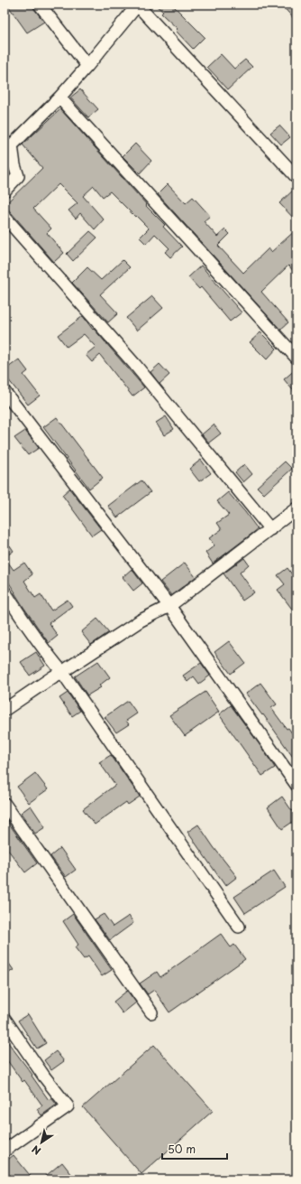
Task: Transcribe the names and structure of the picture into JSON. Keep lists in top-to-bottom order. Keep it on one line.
{"scale_bar":"50 m","north":"bottom left"}
